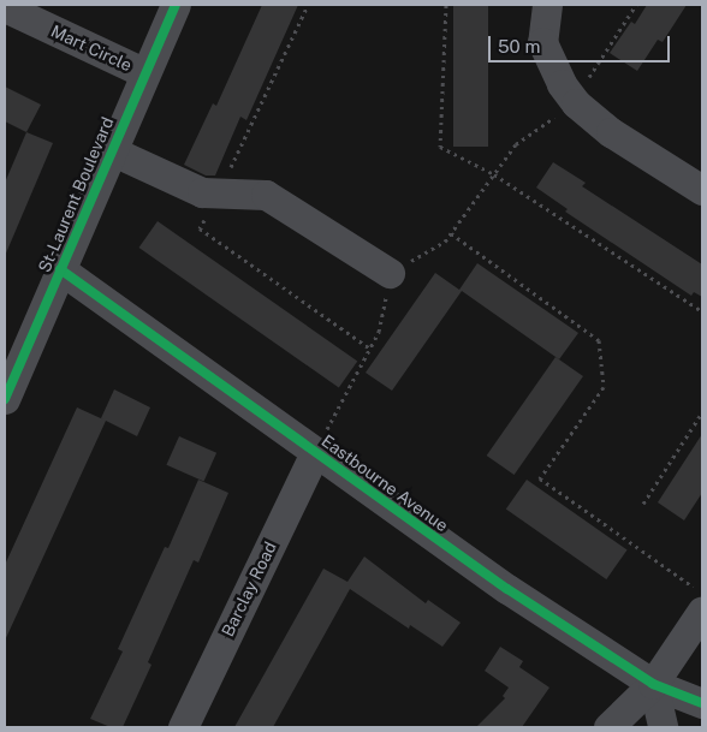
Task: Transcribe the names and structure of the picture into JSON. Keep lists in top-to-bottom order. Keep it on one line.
{"streets":{"street":["Mart Circle","St-Laurent Boulevard","Eastbourne Avenue","Barclay Road"]},"crossings":[["Mart Circle","St-Laurent Boulevard"],["St-Laurent Boulevard","Eastbourne Avenue"],["Eastbourne Avenue","Barclay Road"]],"scale_bar":"50 m"}
